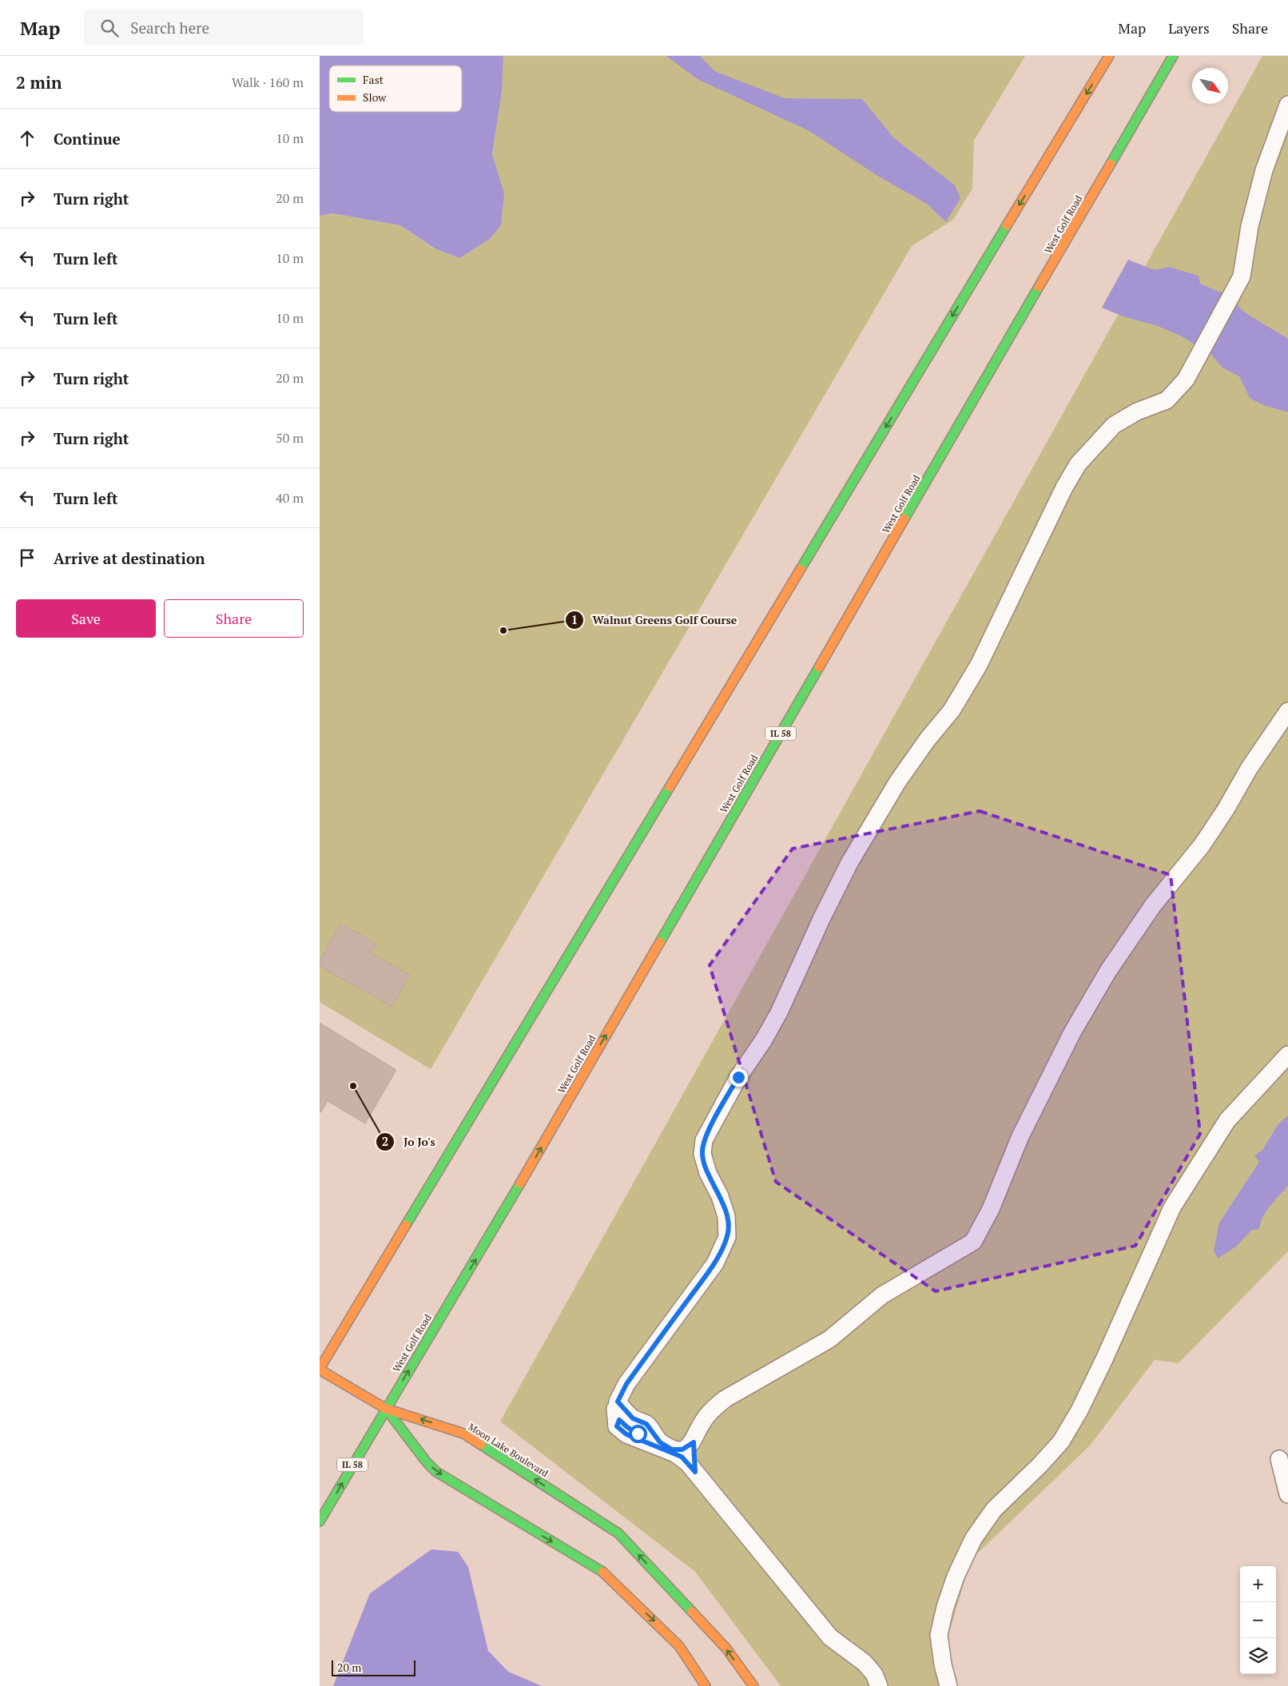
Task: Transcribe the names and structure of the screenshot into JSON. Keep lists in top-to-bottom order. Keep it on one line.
{"streets":{"main road":["West Golf Road","IL 58","Moon Lake Boulevard"]},"crossings":[["West Golf Road","Moon Lake Boulevard"]],"places":["Walnut Greens Golf Course","Jo Jo's"],"legend":["Fast","Slow"],"scale_bar":"20 m","north":"bottom right","page":{"header":"Map","search":"Search here","nav":["Map","Layers","Share"],"heading":["2 min","Walk · 160 m"],"list":[["Continue","10 m"],["Turn right","20 m"],["Turn left","10 m"],["Turn left","10 m"],["Turn right","20 m"],["Turn right","50 m"],["Turn left","40 m"],"Arrive at destination"],"buttons":["Save","Share"],"map_buttons":["+","−"],"scale":"20 m"}}
